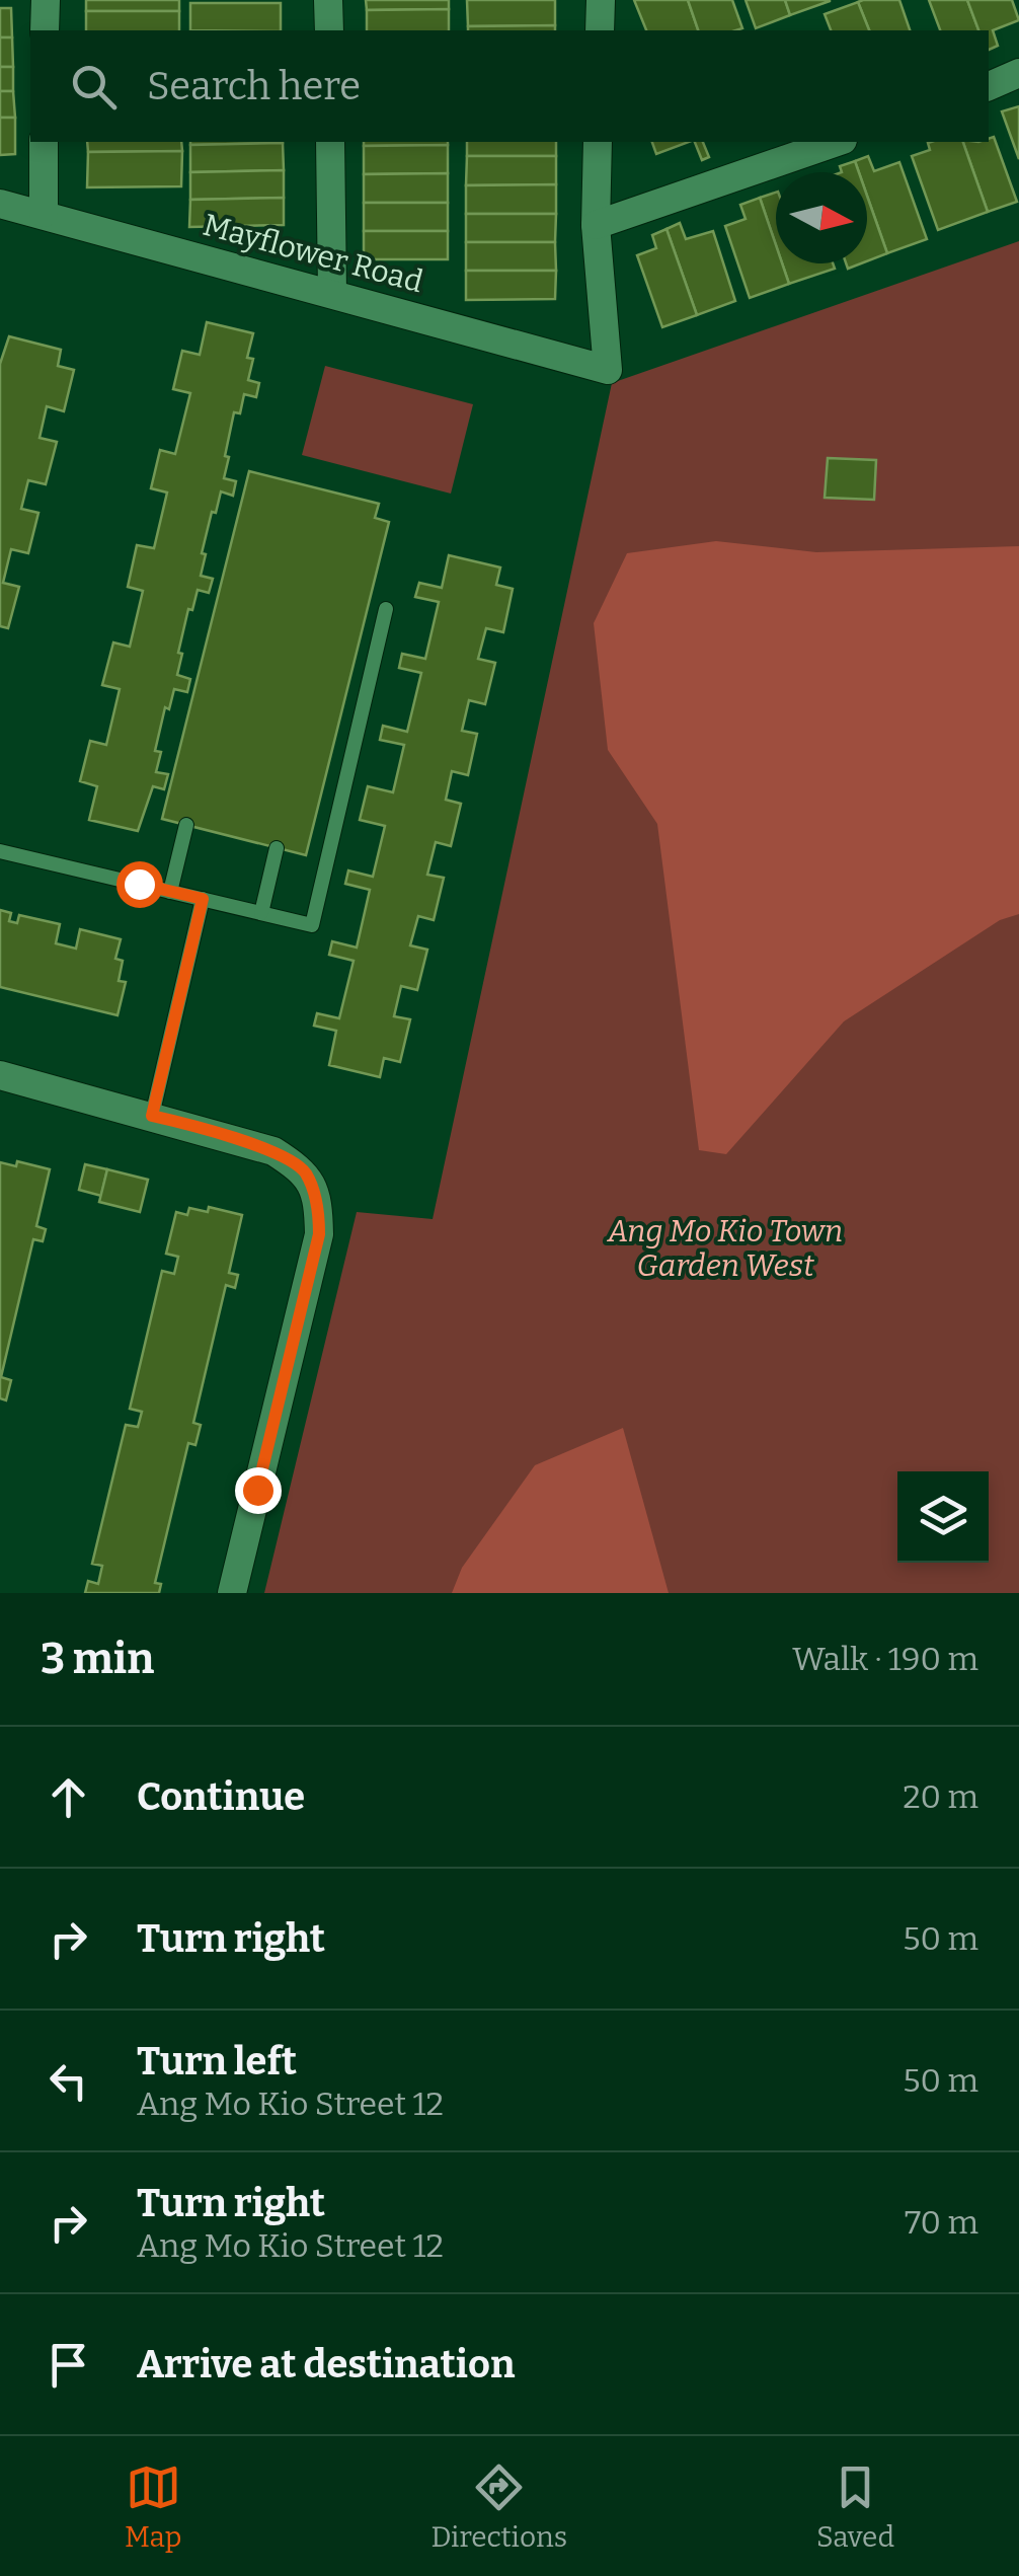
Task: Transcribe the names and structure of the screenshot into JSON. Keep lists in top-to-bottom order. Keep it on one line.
{"streets":{"street":["Mayflower Road"]},"parks":["Ang Mo Kio Town Garden West"],"north":"right","page":{"search":"Search here","heading":["3 min","Walk · 190 m"],"list":[["Continue","20 m"],["Turn right","50 m"],["Turn left","Ang Mo Kio Street 12","50 m"],["Turn right","Ang Mo Kio Street 12","70 m"],"Arrive at destination"],"nav":["Map","Directions","Saved"]}}
